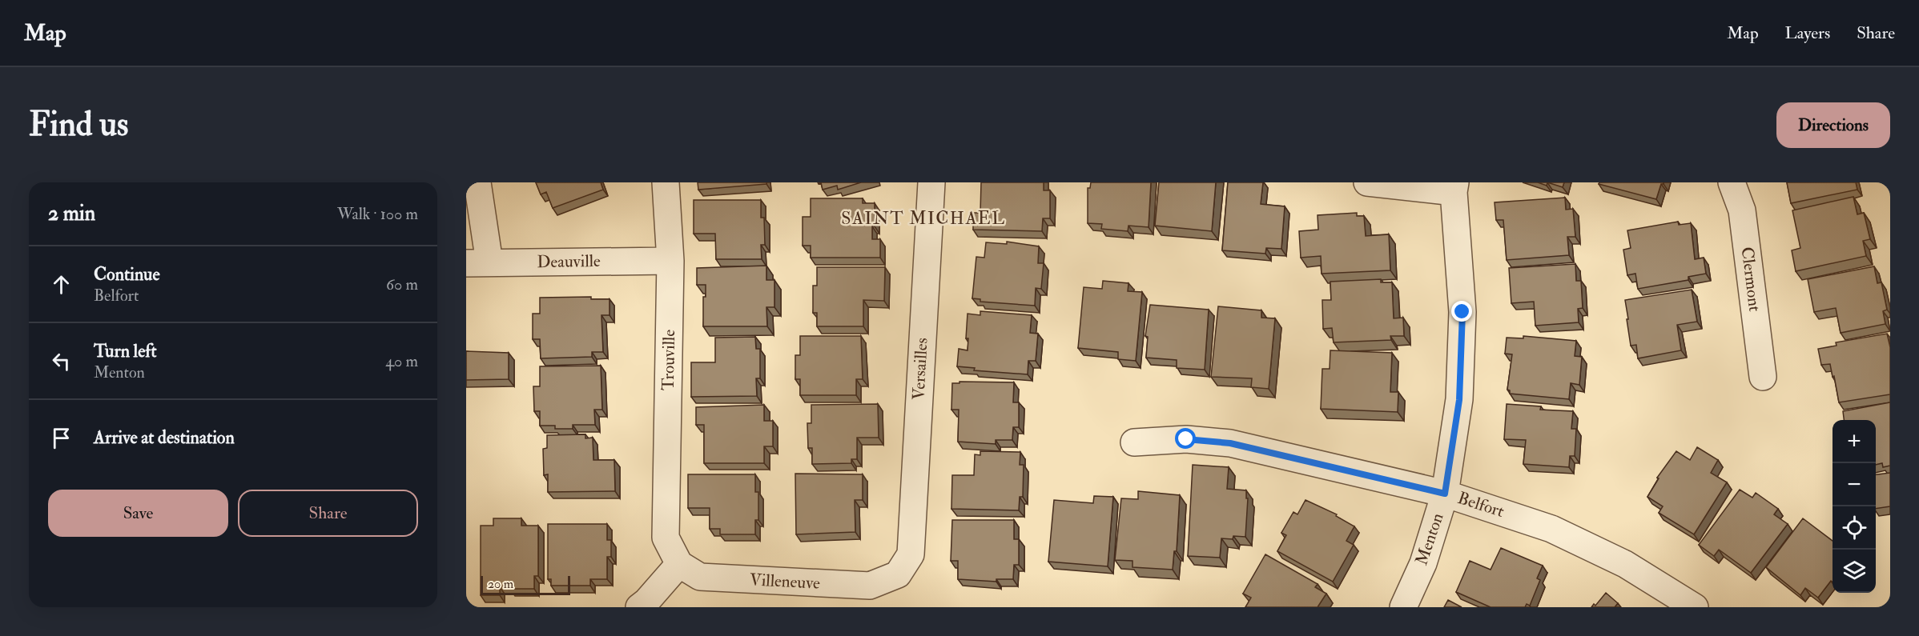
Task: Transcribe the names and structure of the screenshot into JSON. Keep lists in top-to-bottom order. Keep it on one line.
{"streets":{"street":["Deauville","Clermont","Trouville","Versailles","Belfort","Menton","Villeneuve"]},"crossings":[["Deauville","Trouville"],["Trouville","Villeneuve"],["Versailles","Villeneuve"],["Belfort","Menton"]],"districts":["SAINT MICHAEL"],"scale_bar":"20 m","page":{"header":"Map","nav":["Map","Layers","Share"],"buttons":["Directions",["Save","Share"]],"title":"Find us","heading":["2 min","Walk · 100 m"],"list":[["Continue","Belfort","60 m"],["Turn left","Menton","40 m"],"Arrive at destination"],"map_buttons":["+","−"],"scale":"20 m"}}
